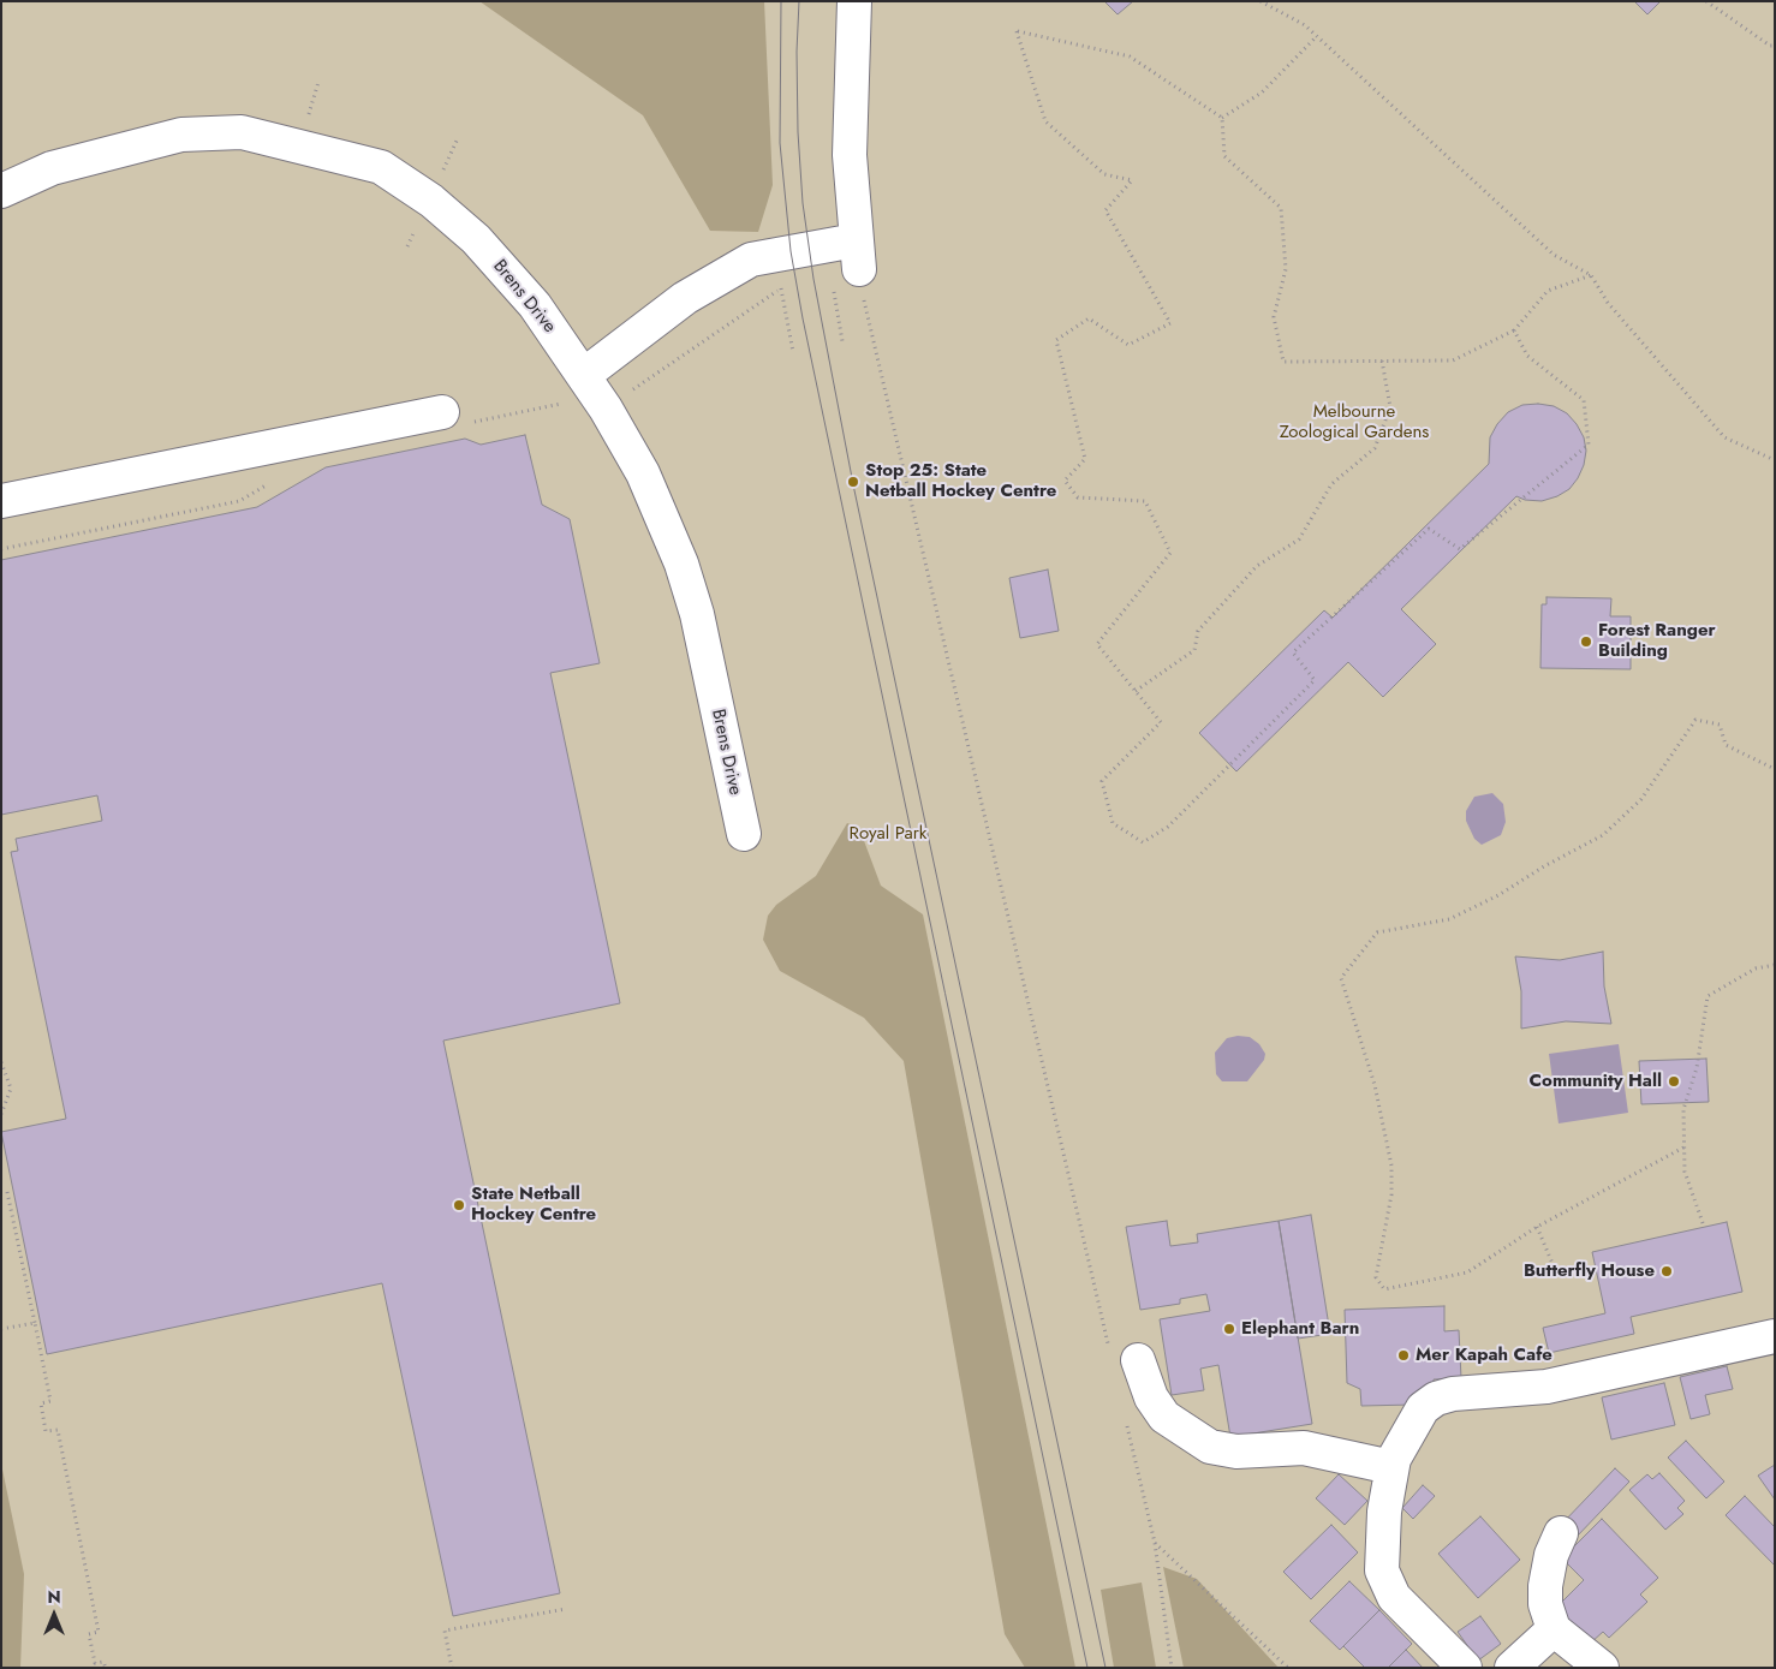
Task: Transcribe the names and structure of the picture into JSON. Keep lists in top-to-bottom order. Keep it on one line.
{"streets":{"street":["Brens Drive"]},"parks":["Melbourne Zoological Gardens","Royal Park"],"places":["Stop 25: State Netball Hockey Centre","Forest Ranger Building","Community Hall","State Netball Hockey Centre","Butterfly House","Elephant Barn","Mer Kapah Cafe"],"north":"top"}
